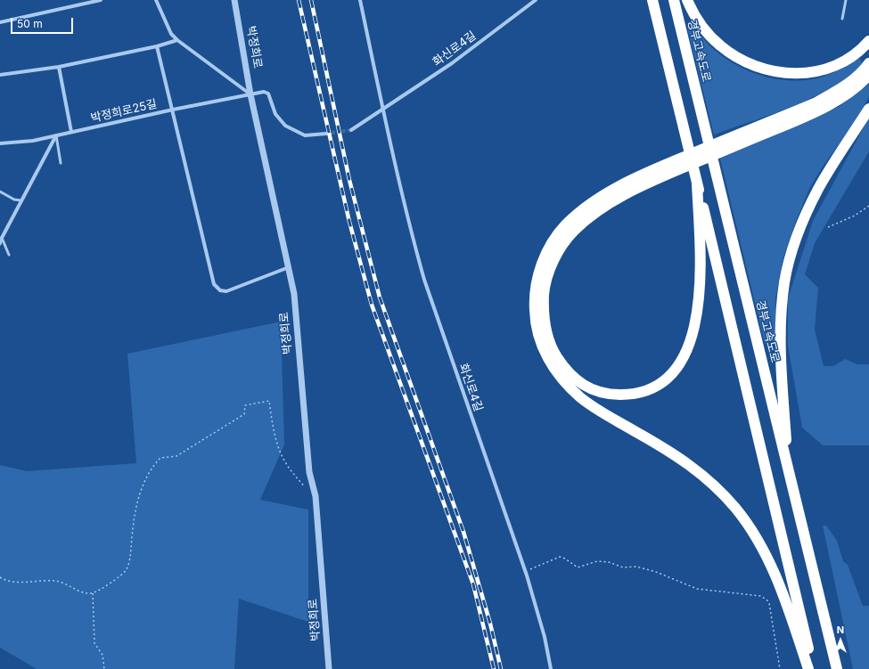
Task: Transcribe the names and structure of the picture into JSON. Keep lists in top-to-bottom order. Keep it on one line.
{"streets":{"highway":["경부고속도로"],"street":["박정희로","화신로4길","박정희로25길"]},"crossings":[["박정희로","박정희로25길"]],"scale_bar":"50 m","north":"top"}
